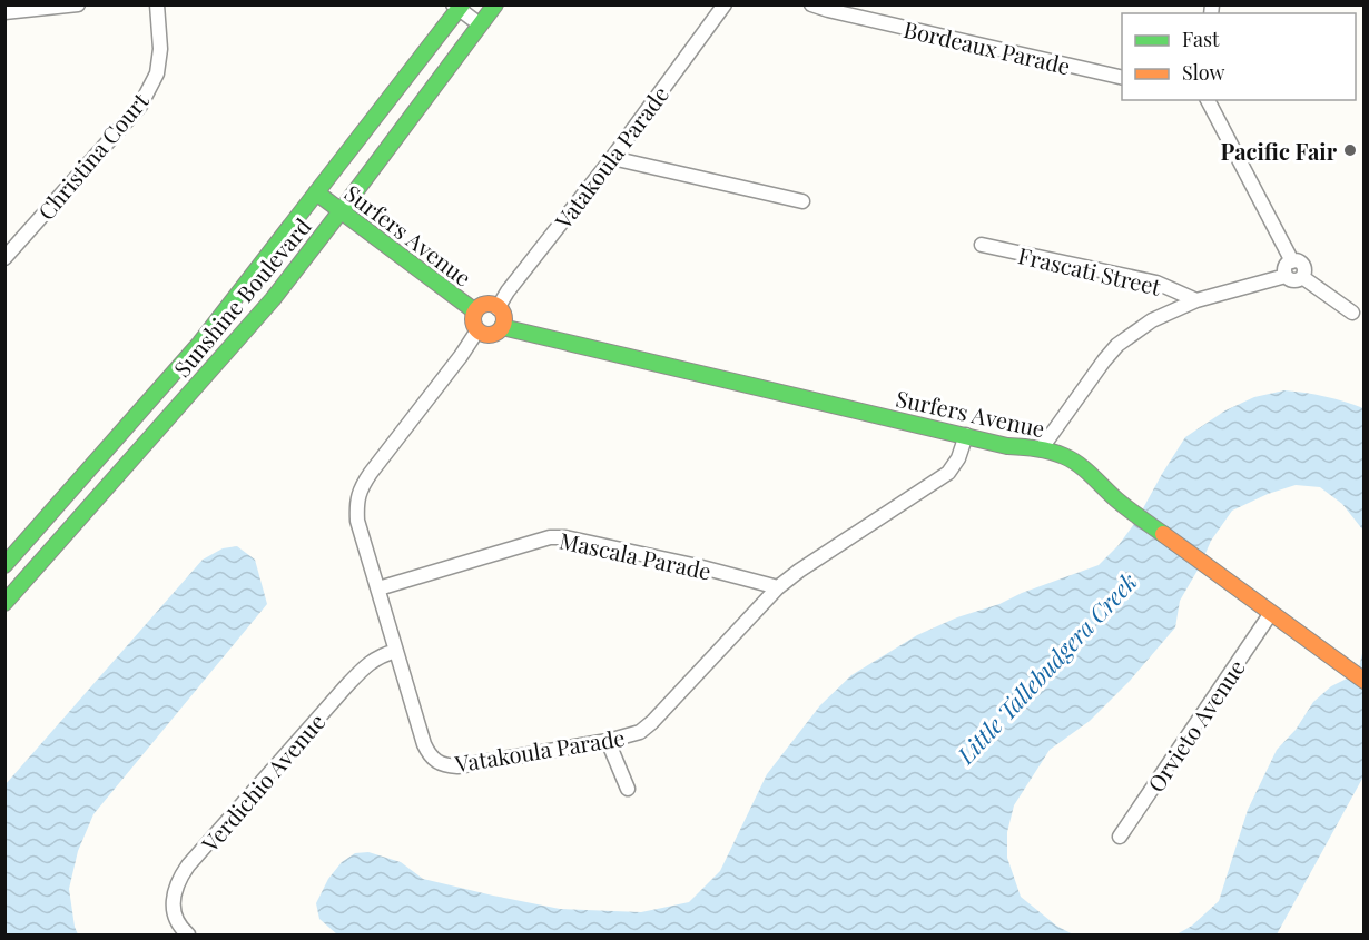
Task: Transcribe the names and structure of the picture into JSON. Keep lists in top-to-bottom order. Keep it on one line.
{"streets":{"main road":["Surfers Avenue","Sunshine Boulevard"],"street":["Bordeaux Parade","Christina Court","Vatakoula Parade","Frascati Street","Mascala Parade","Orvieto Avenue","Verdichio Avenue"]},"crossings":[["Vatakoula Parade","Surfers Avenue"],["Vatakoula Parade","Mascala Parade"],["Vatakoula Parade","Verdichio Avenue"],["Surfers Avenue","Sunshine Boulevard"],["Surfers Avenue","Orvieto Avenue"]],"water":["Little Tallebudgera Creek"],"places":["Pacific Fair"],"legend":["Fast","Slow"]}
